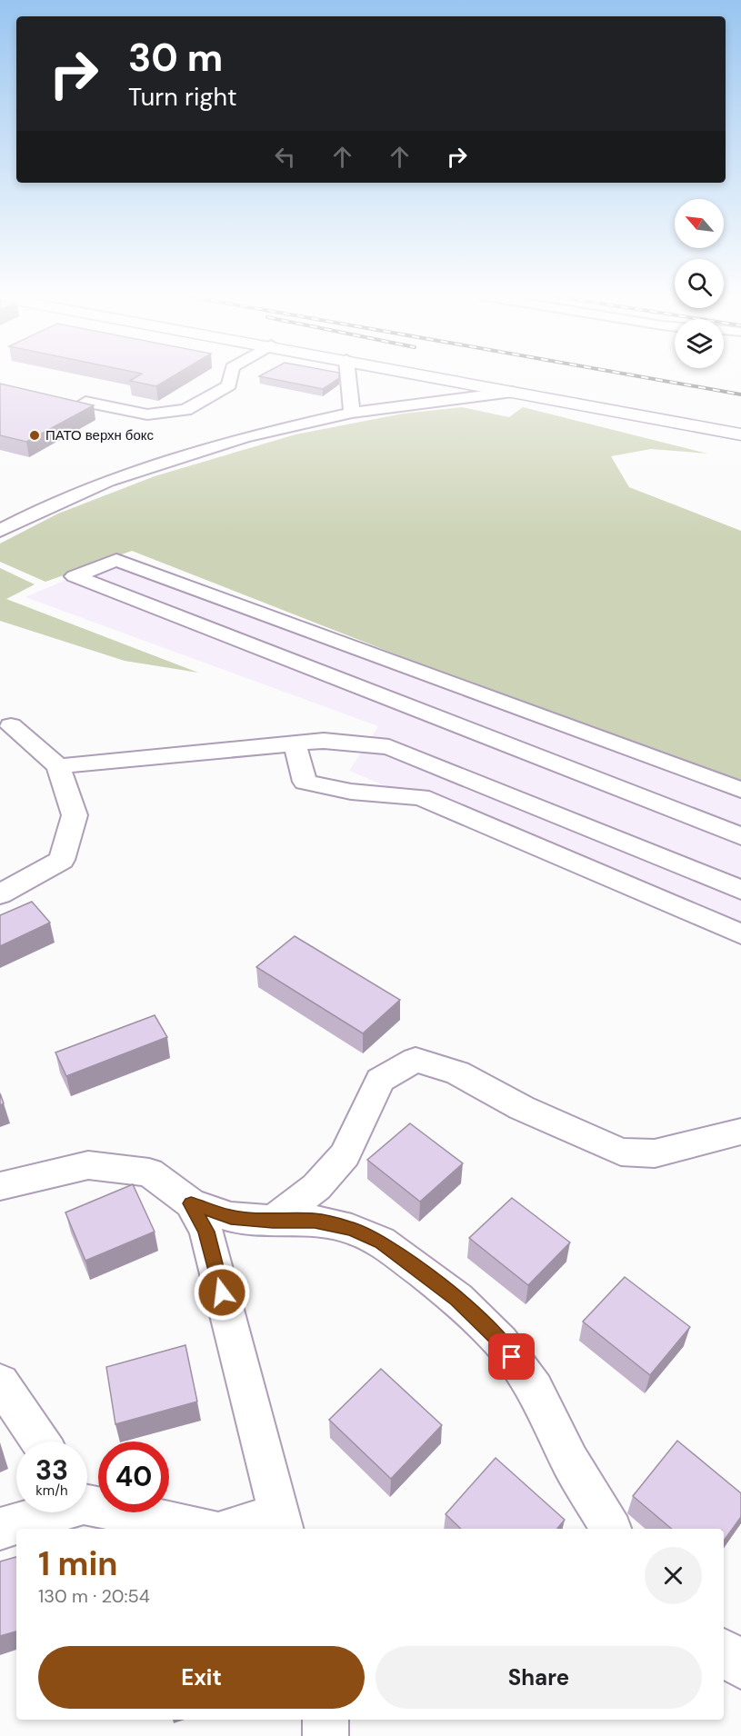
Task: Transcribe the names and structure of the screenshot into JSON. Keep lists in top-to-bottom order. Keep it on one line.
{"places":["ПАТО верхн бокс"],"north":"top left","page":{"turn":["30 m","Turn right"],"speed":"33 km/h","limit":"40","heading":["1 min","130 m · 20:54"],"buttons":["Exit","Share"]}}
